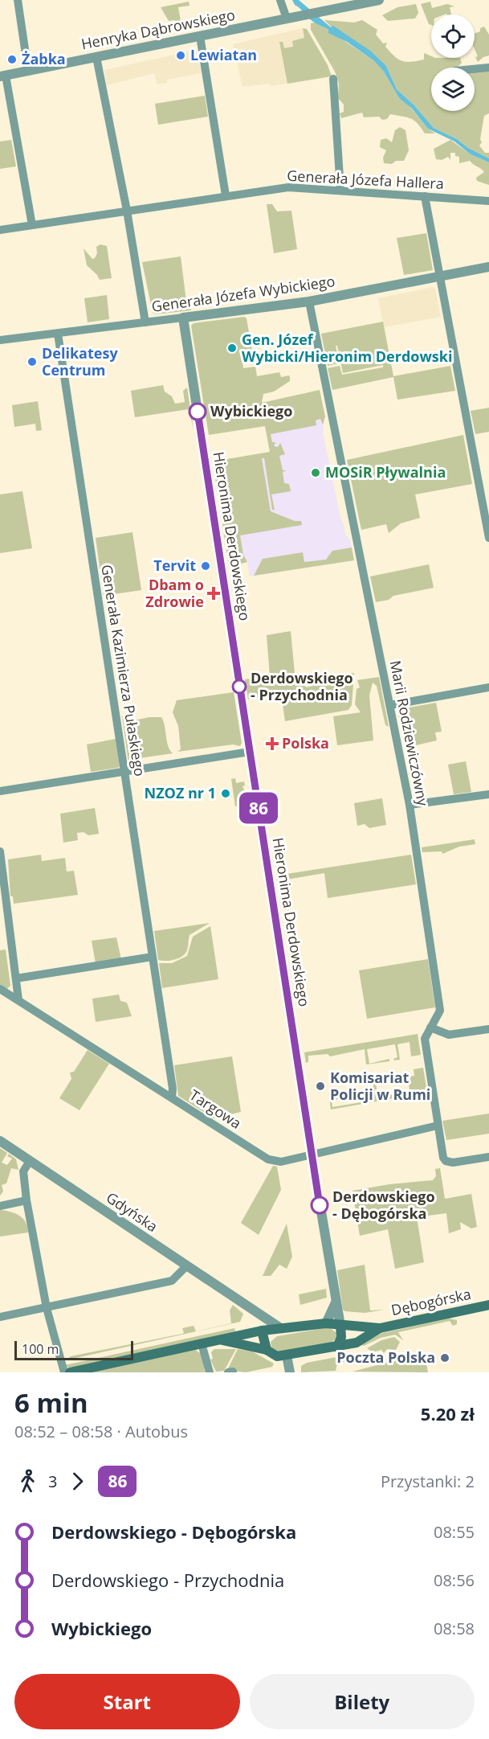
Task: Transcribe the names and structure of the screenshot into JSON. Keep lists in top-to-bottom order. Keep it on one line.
{"streets":{"main road":["Dębogórska"],"street":["Henryka Dąbrowskiego","Generała Józefa Hallera","Generała Józefa Wybickiego","Hieronima Derdowskiego","Generała Kazimierza Pułaskiego","Marii Rodziewiczówny","Targowa","Gdyńska"]},"crossings":[["Generała Józefa Wybickiego","Hieronima Derdowskiego"],["Generała Józefa Wybickiego","Generała Kazimierza Pułaskiego"],["Generała Józefa Wybickiego","Marii Rodziewiczówny"],["Hieronima Derdowskiego","Targowa"],["Hieronima Derdowskiego","Dębogórska"],["Generała Kazimierza Pułaskiego","Targowa"],["Marii Rodziewiczówny","Targowa"],["Gdyńska","Dębogórska"]],"places":{"other":["Lewiatan","Żabka","Gen. Józef Wybicki/Hieronim Derdowski","Delikatesy Centrum","Wybickiego","MOSiR Pływalnia","Tervit","Derdowskiego - Przychodnia","NZOZ nr 1","Komisariat Policji w Rumi","Derdowskiego - Dębogórska","Poczta Polska"],"health":["Dbam o Zdrowie","Polska"]},"lines":["bus line 86"],"scale_bar":"100 m","page":{"on_map":"86","scale":"100 m","heading":["6 min","08:52 – 08:58 · Autobus","5.20 zł"],"legs":["3","86","Przystanki: 2"],"list":[{"name":"Derdowskiego - Dębogórska","value":"08:55"},{"name":"Derdowskiego - Przychodnia","value":"08:56"},{"name":"Wybickiego","value":"08:58"}],"buttons":["Start","Bilety"]}}
